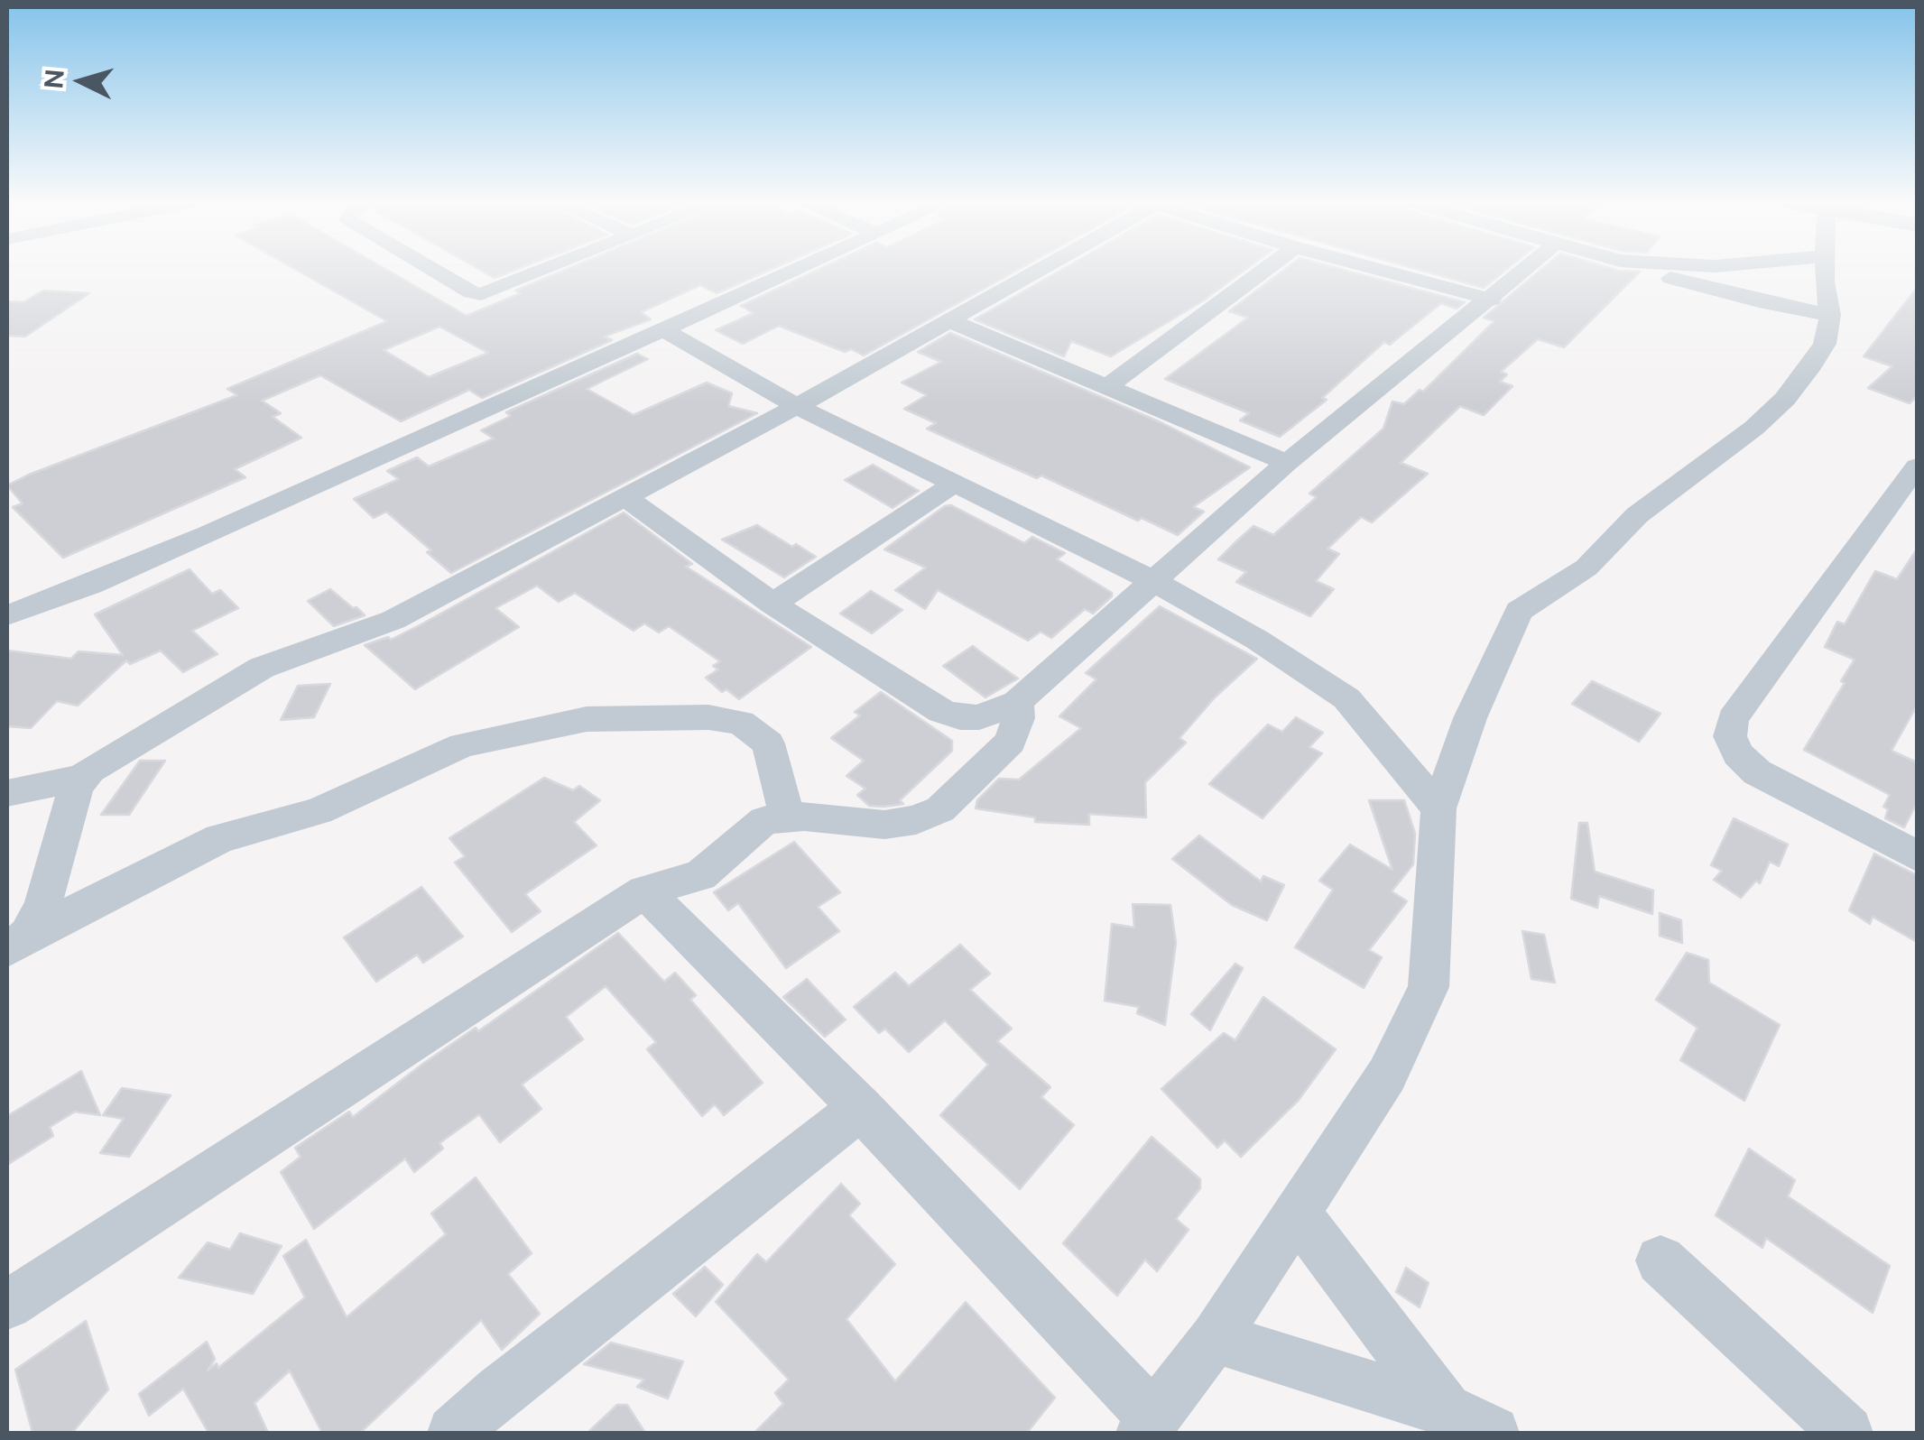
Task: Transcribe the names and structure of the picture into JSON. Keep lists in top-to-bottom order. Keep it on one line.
{"north":"left"}
